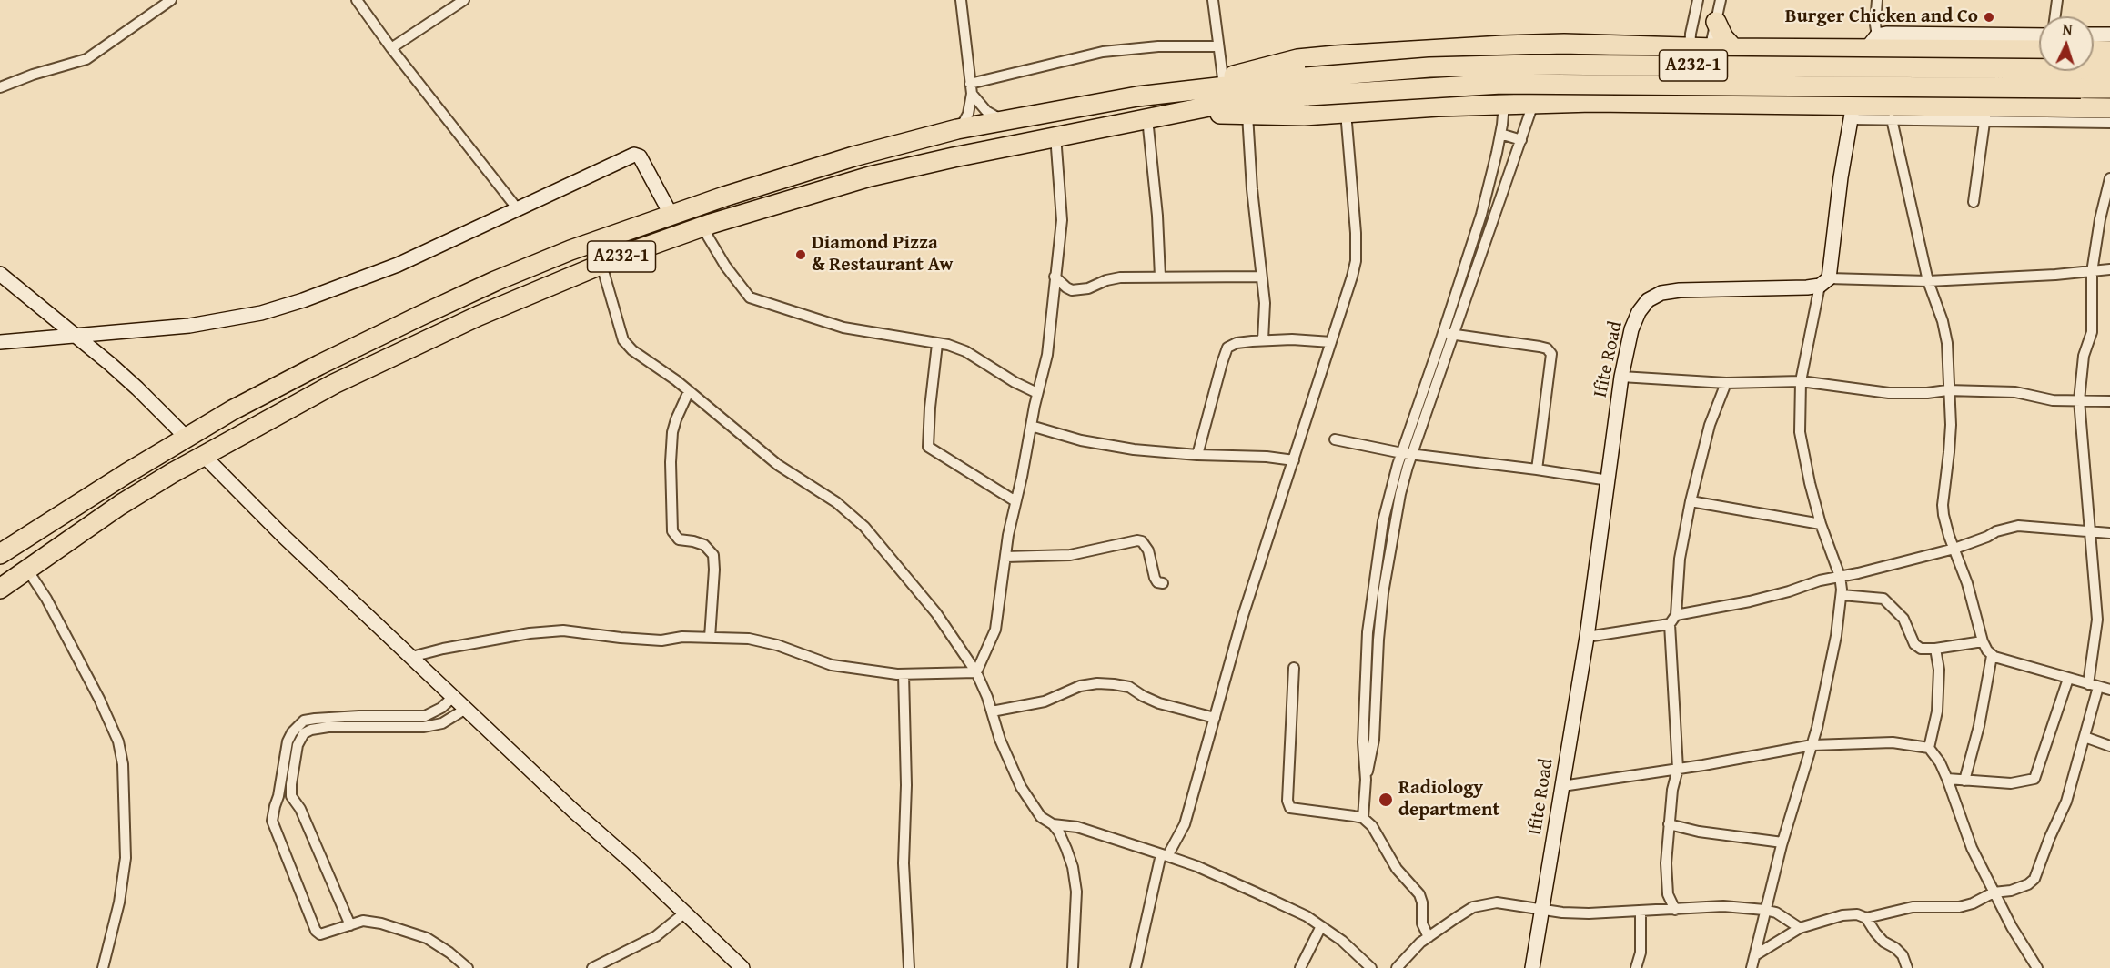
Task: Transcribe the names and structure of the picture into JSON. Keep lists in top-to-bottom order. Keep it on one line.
{"streets":{"highway":["A232-1"],"street":["Ifite Road"]},"places":["Burger Chicken and Co","Diamond Pizza & Restaurant Aw","Radiology department"],"north":"top"}
